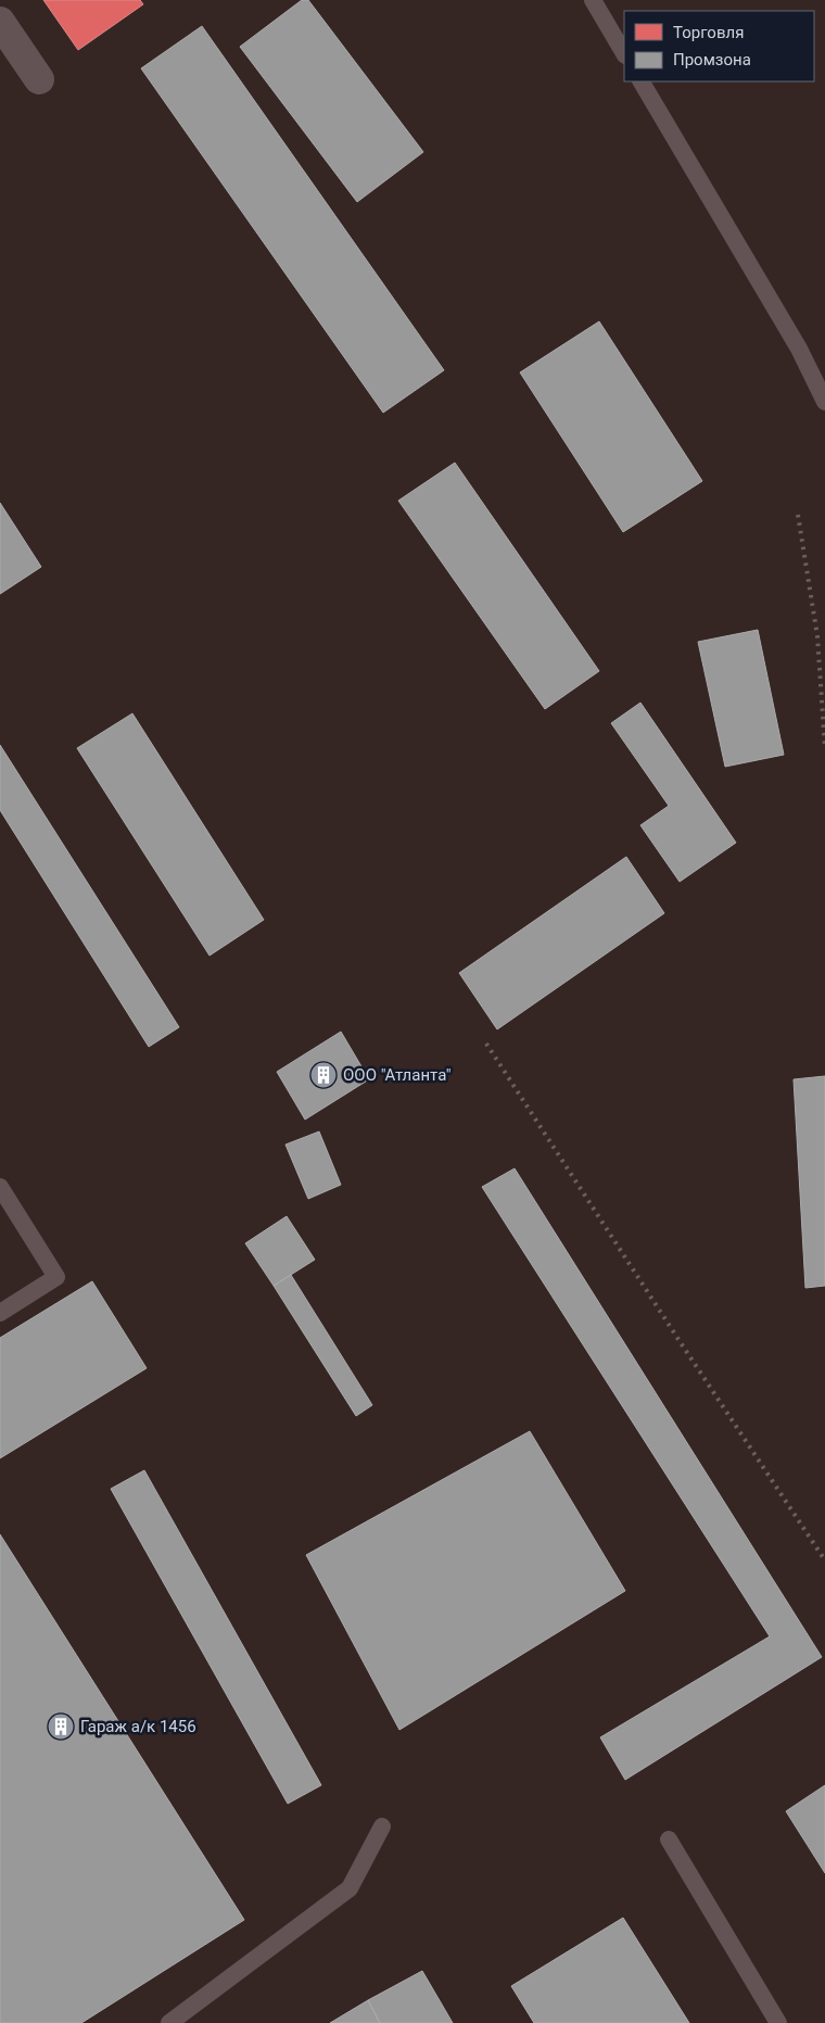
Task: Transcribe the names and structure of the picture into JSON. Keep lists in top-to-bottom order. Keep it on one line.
{"places":{"building":["ООО \"Атланта\"","Гараж а/к 1456"]},"legend":["Торговля","Промзона"]}
